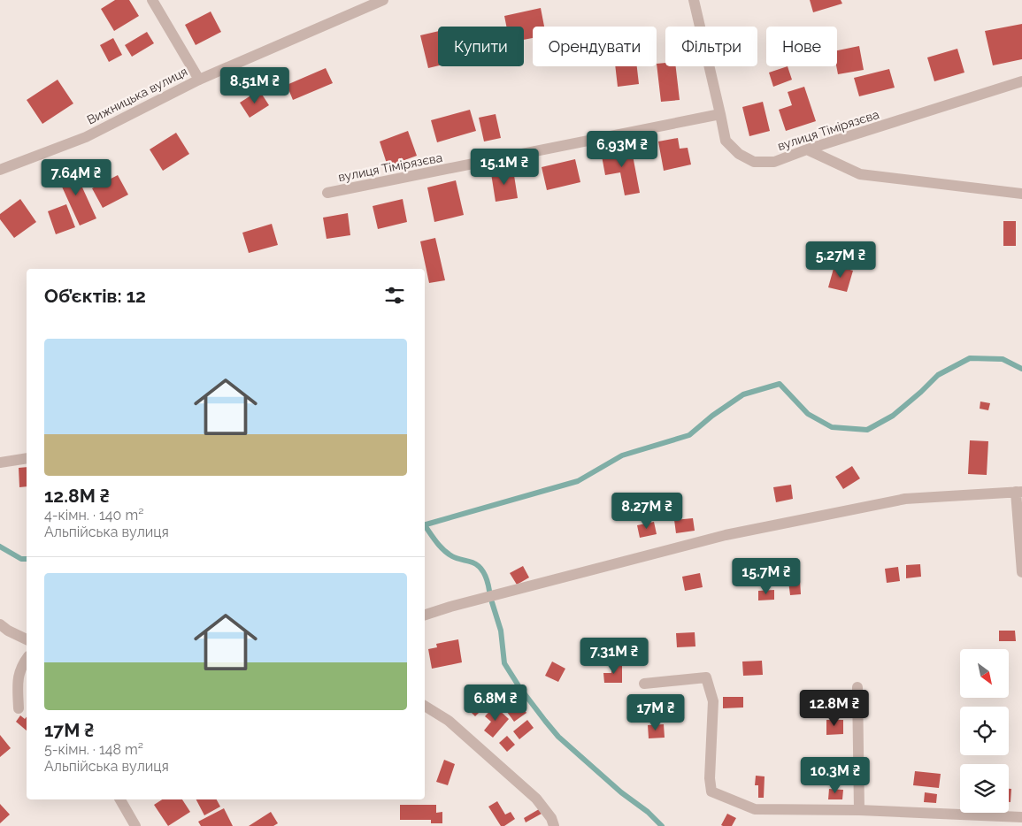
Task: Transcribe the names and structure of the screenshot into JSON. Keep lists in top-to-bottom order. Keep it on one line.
{"streets":{"street":["Вижницька вулиця","вулиця Тімірязєва"]},"north":"bottom right","page":{"chip":["Купити","Орендувати","Фільтри","Нове"],"price":["8.51M ₴","6.93M ₴","15.1M ₴","7.64M ₴","5.27M ₴","8.27M ₴","15.7M ₴","7.31M ₴","6.8M ₴","12.8M ₴","17M ₴","10.3M ₴"],"heading":"Об’єктів: 12","list":[{"name":"12.8M ₴","note":"4-кімн. · 140 m² · Альпійська вулиця"},{"name":"17M ₴","note":"5-кімн. · 148 m² · Альпійська вулиця"}]}}
